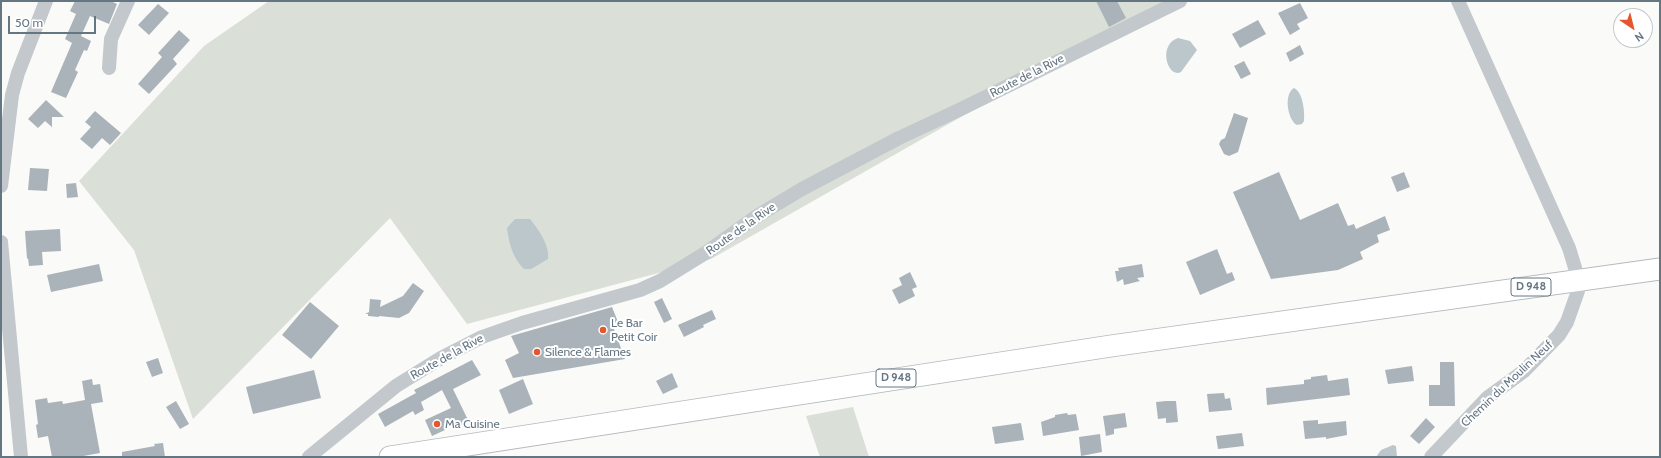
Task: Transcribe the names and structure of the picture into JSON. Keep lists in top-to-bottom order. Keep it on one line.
{"streets":{"main road":["D 948"],"street":["Route de la Rive","Chemin du Moulin Neuf"]},"crossings":[["D 948","Chemin du Moulin Neuf"]],"places":["Le Bar Petit Coir","Silence & Flames","Ma Cuisine"],"scale_bar":"50 m","north":"bottom right"}
